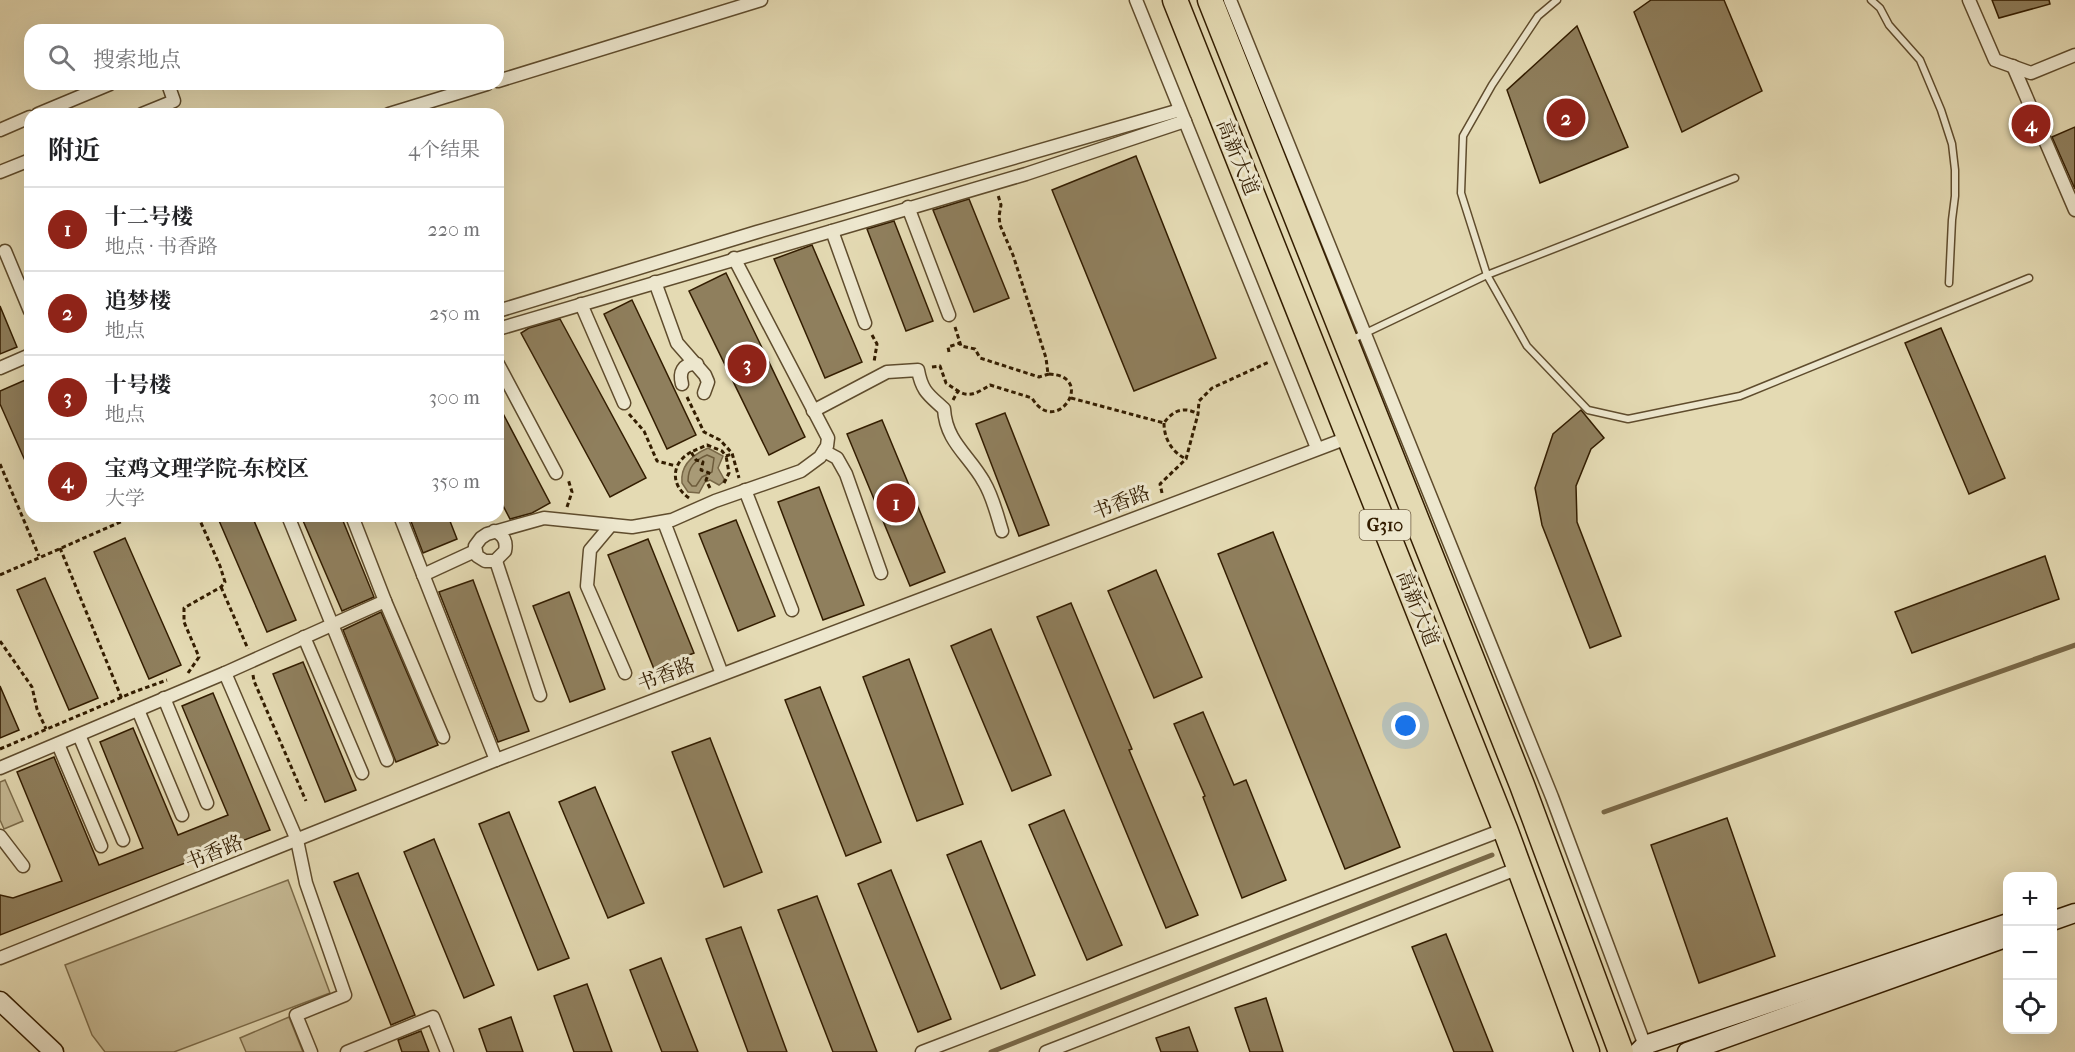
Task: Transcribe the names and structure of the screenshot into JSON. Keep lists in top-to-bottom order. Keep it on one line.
{"streets":{"highway":["高新大道","G310"],"street":["书香路"]},"crossings":[["高新大道","书香路"]],"page":{"search":"搜索地点","pins":["2","4","3","1"],"heading":["附近","4个结果"],"list":[{"mark":"1","name":"十二号楼","note":"地点 · 书香路","value":"220 m"},{"mark":"2","name":"追梦楼","note":"地点","value":"250 m"},{"mark":"3","name":"十号楼","note":"地点","value":"300 m"},{"mark":"4","name":"宝鸡文理学院-东校区","note":"大学","value":"350 m"}],"map_buttons":["+","−"]}}
